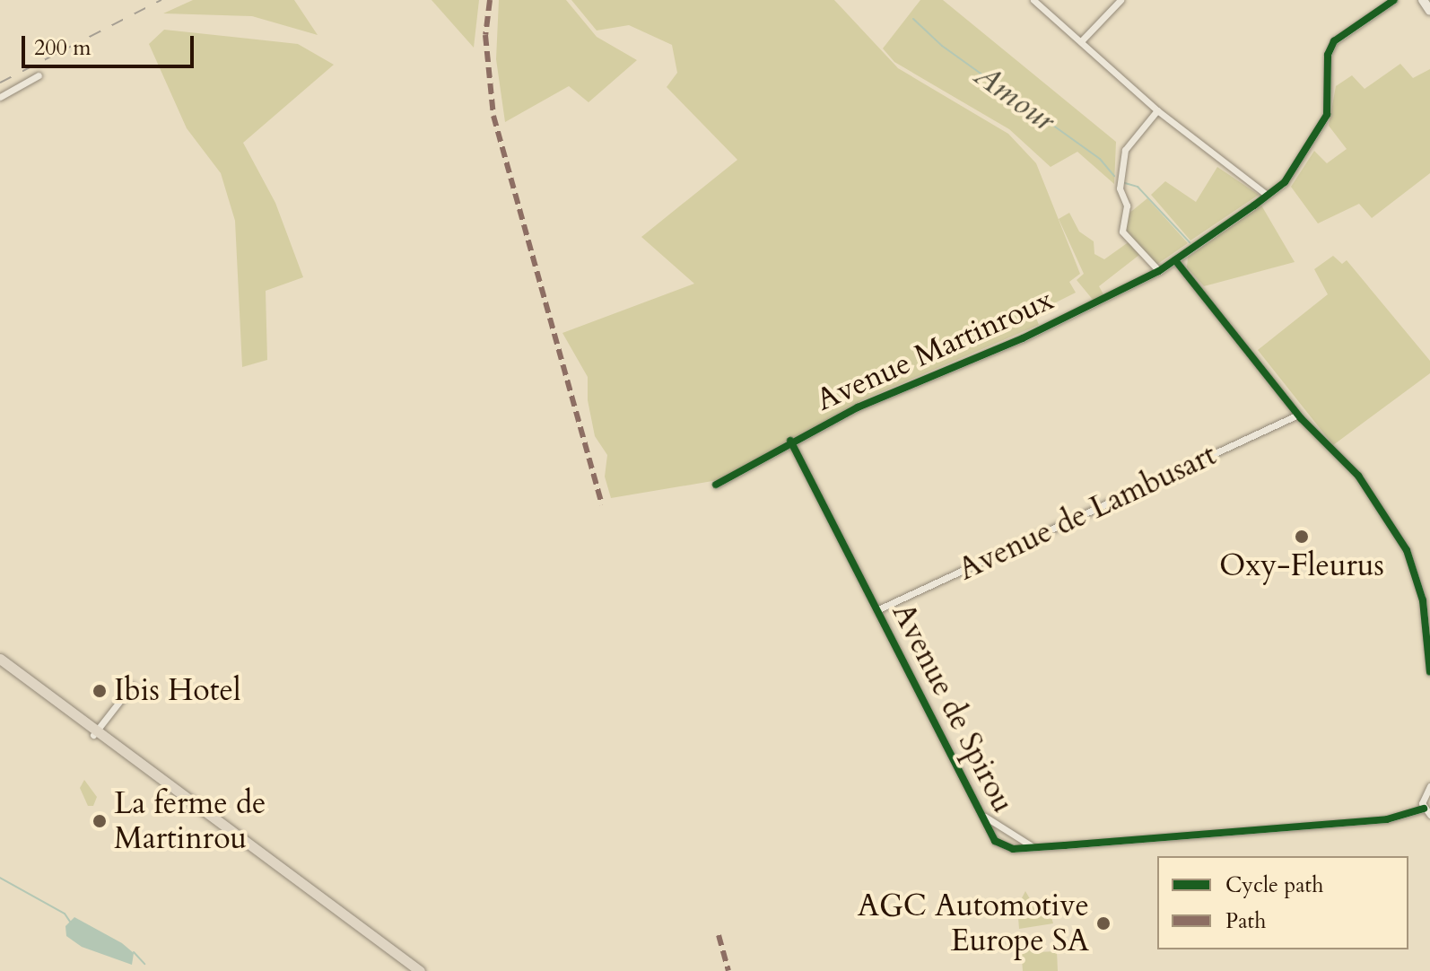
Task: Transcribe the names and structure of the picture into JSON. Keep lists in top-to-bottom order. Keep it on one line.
{"streets":{"street":["Avenue Martinroux","Avenue de Lambusart","Avenue de Spirou"]},"crossings":[["Avenue Martinroux","Avenue de Spirou"],["Avenue de Lambusart","Avenue de Spirou"]],"water":["Amour"],"places":["Oxy-Fleurus","Ibis Hotel","La ferme de Martinrou","AGC Automotive Europe SA"],"legend":["Cycle path","Path"],"scale_bar":"200 m"}
